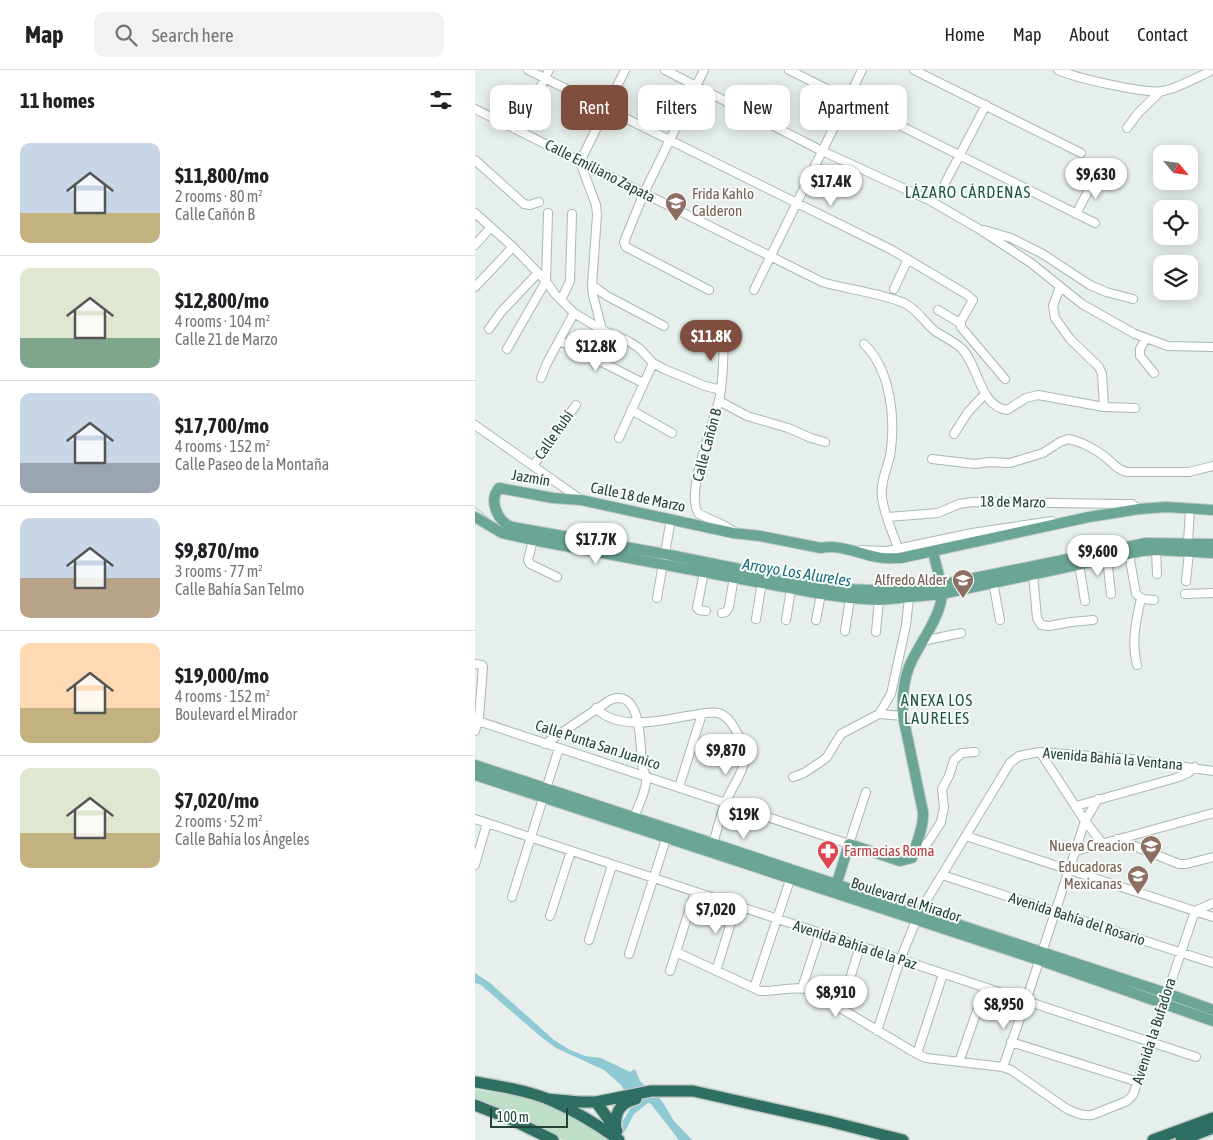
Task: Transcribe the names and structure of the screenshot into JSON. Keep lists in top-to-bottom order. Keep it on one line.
{"streets":{"main road":["Jazmín","Calle 18 de Marzo","Calle Punta San Juanico","Boulevard el Mirador"],"street":["Calle Emiliano Zapata","Calle Rubí","Calle Cañón B","18 de Marzo","Avenida Bahía la Ventana","Avenida Bahía del Rosario","Avenida Bahía de la Paz","Avenida la Bufadora"]},"crossings":[["Calle Rubí","Calle 18 de Marzo"],["Calle Cañón B","Calle 18 de Marzo"],["Jazmín","Calle 18 de Marzo"],["Calle 18 de Marzo","18 de Marzo"],["Avenida Bahía la Ventana","Boulevard el Mirador"],["Avenida Bahía la Ventana","Avenida Bahía del Rosario"],["Avenida Bahía la Ventana","Avenida Bahía de la Paz"],["Boulevard el Mirador","Avenida la Bufadora"],["Avenida Bahía del Rosario","Avenida la Bufadora"],["Avenida Bahía de la Paz","Avenida la Bufadora"]],"districts":["LÁZARO CÁRDENAS","ANEXA LOS LAURELES"],"water":["Arroyo Los Alureles"],"places":{"school or university":["Frida Kahlo Calderon","Alfredo Alder","Nueva Creacion","Educadoras Mexicanas"],"pharmacy":["Farmacias Roma"]},"scale_bar":"100 m","north":"bottom right","page":{"header":"Map","search":"Search here","nav":["Home","Map","About","Contact"],"heading":"11 homes","chip":["Buy","Rent","Filters","New","Apartment"],"list":[{"name":"$11,800/mo","note":"2 rooms · 80 m² · Calle Cañón B"},{"name":"$12,800/mo","note":"4 rooms · 104 m² · Calle 21 de Marzo"},{"name":"$17,700/mo","note":"4 rooms · 152 m² · Calle Paseo de la Montaña"},{"name":"$9,870/mo","note":"3 rooms · 77 m² · Calle Bahía San Telmo"},{"name":"$19,000/mo","note":"4 rooms · 152 m² · Boulevard el Mirador"},{"name":"$7,020/mo","note":"2 rooms · 52 m² · Calle Bahía los Ángeles"}],"price":["$9,630","$17.4K","$11.8K","$12.8K","$17.7K","$9,600","$9,870","$19K","$7,020","$8,910","$8,950"],"scale":"100 m"}}
